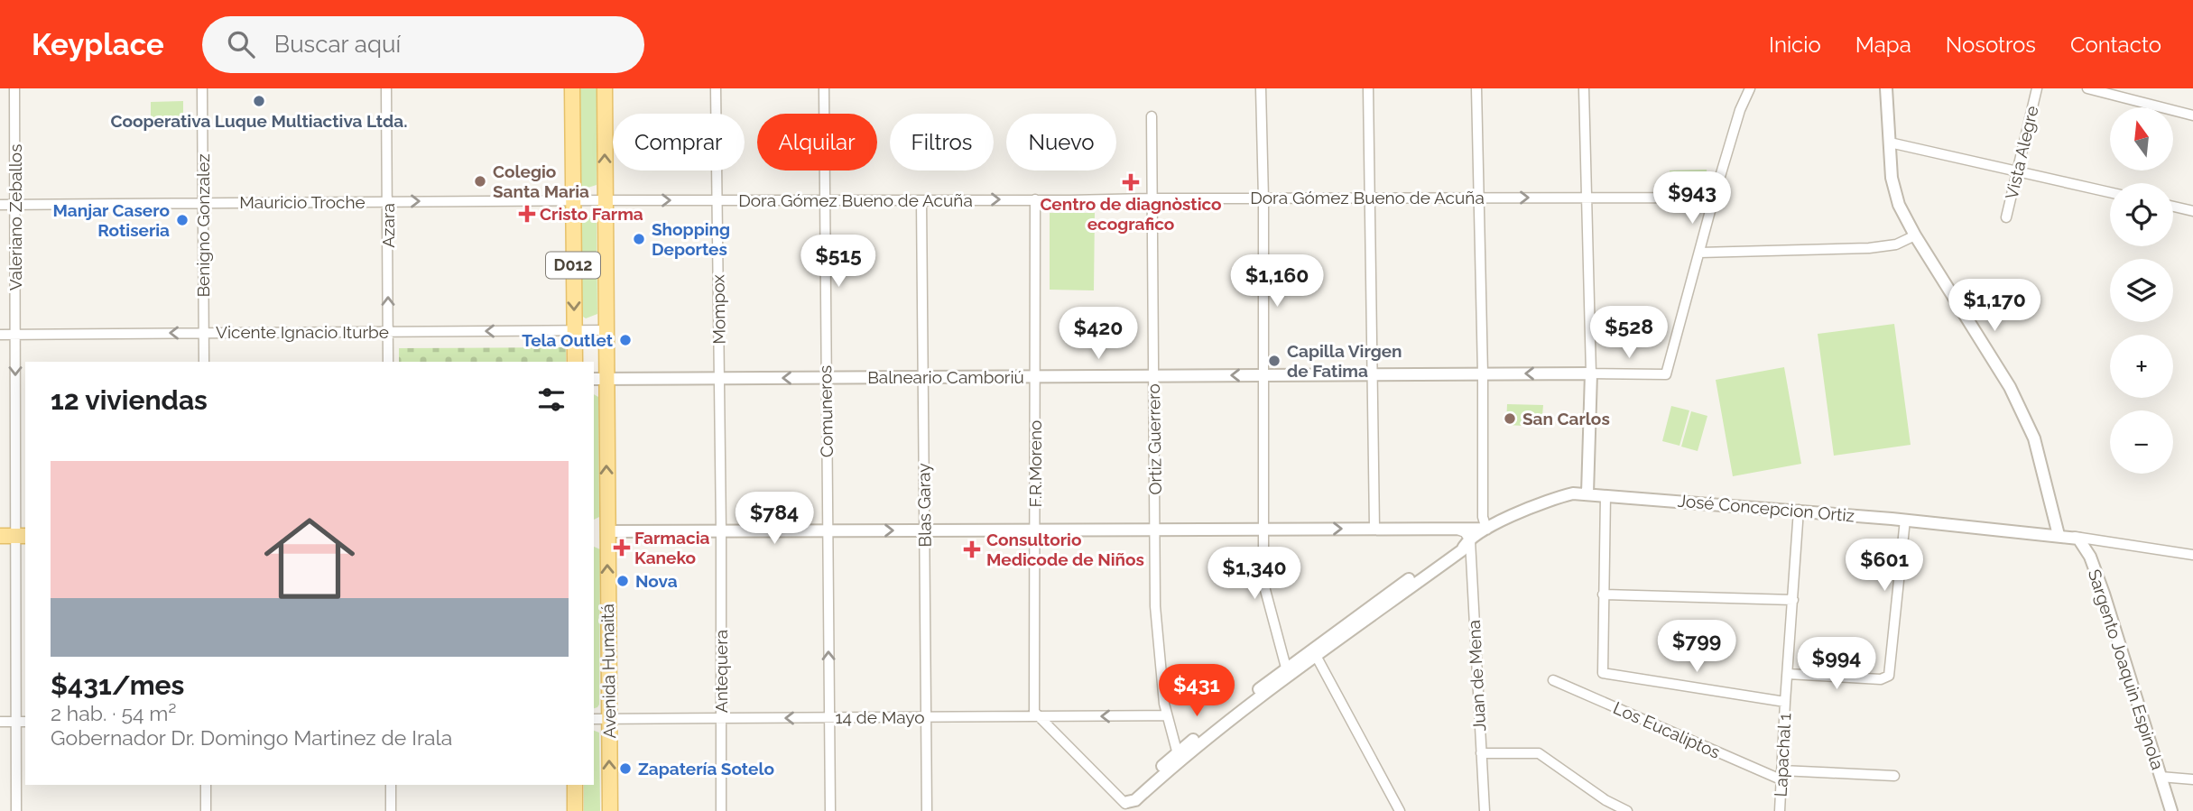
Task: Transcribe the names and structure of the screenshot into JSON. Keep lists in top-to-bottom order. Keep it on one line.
{"streets":{"main road":["D012","Avenida Humaitá"],"street":["Vista Alegre","Dora Gómez Bueno de Acuña","Mauricio Troche","Valeriano Zeballos","Benigno Gonzalez","Azara","Mompox","Vicente Ignacio Iturbe","Balneario Camboriú","Comuneros","Ortiz Guerrero","F.R.Moreno","Blas Garay","José Concepcion Ortiz","Sargento Joaquin Espinola","Antequera","Juan de Mena","14 de Mayo","Los Eucaliptos","Lapachal 1"]},"crossings":[["Dora Gómez Bueno de Acuña","Mauricio Troche"],["Dora Gómez Bueno de Acuña","D012"],["Dora Gómez Bueno de Acuña","Mompox"],["Dora Gómez Bueno de Acuña","Comuneros"],["Dora Gómez Bueno de Acuña","Ortiz Guerrero"],["Dora Gómez Bueno de Acuña","F.R.Moreno"],["Dora Gómez Bueno de Acuña","Blas Garay"],["Mauricio Troche","Valeriano Zeballos"],["Mauricio Troche","Benigno Gonzalez"],["Mauricio Troche","Azara"],["Mauricio Troche","D012"],["Valeriano Zeballos","Vicente Ignacio Iturbe"],["Benigno Gonzalez","Vicente Ignacio Iturbe"],["Azara","Vicente Ignacio Iturbe"],["D012","Vicente Ignacio Iturbe"],["D012","Balneario Camboriú"],["D012","Avenida Humaitá"],["Mompox","Balneario Camboriú"],["Mompox","Antequera"],["Balneario Camboriú","Comuneros"],["Balneario Camboriú","Ortiz Guerrero"],["Balneario Camboriú","F.R.Moreno"],["Balneario Camboriú","Blas Garay"],["Comuneros","14 de Mayo"],["Ortiz Guerrero","14 de Mayo"],["F.R.Moreno","14 de Mayo"],["Blas Garay","14 de Mayo"],["José Concepcion Ortiz","Sargento Joaquin Espinola"],["José Concepcion Ortiz","Juan de Mena"],["José Concepcion Ortiz","Lapachal 1"],["Avenida Humaitá","14 de Mayo"],["Antequera","14 de Mayo"],["Los Eucaliptos","Lapachal 1"]],"one_way":["Azara","Vicente Ignacio Iturbe","Avenida Humaitá","14 de Mayo"],"places":{"other":["Cooperativa Luque Multiactiva Ltda.","Colegio Santa Maria","Manjar Casero Rotiseria","Shopping Deportes","Tela Outlet","Capilla Virgen de Fatima","San Carlos","Nova","Zapatería Sotelo"],"health":["Centro de diagnòstico ecografico","Cristo Farma","Farmacia Kaneko","Consultorio Medicode de Niños"]},"north":"top","page":{"header":"Keyplace","search":"Buscar aquí","nav":["Inicio","Mapa","Nosotros","Contacto"],"map_buttons":["+","−"],"chip":["Comprar","Alquilar","Filtros","Nuevo"],"price":["$943","$515","$1,160","$1,170","$528","$420","$784","$601","$1,340","$799","$994","$431"],"heading":"12 viviendas","list":[{"name":"$431/mes","note":"2 hab. · 54 m² · Gobernador Dr. Domingo Martinez de Irala"}]}}
